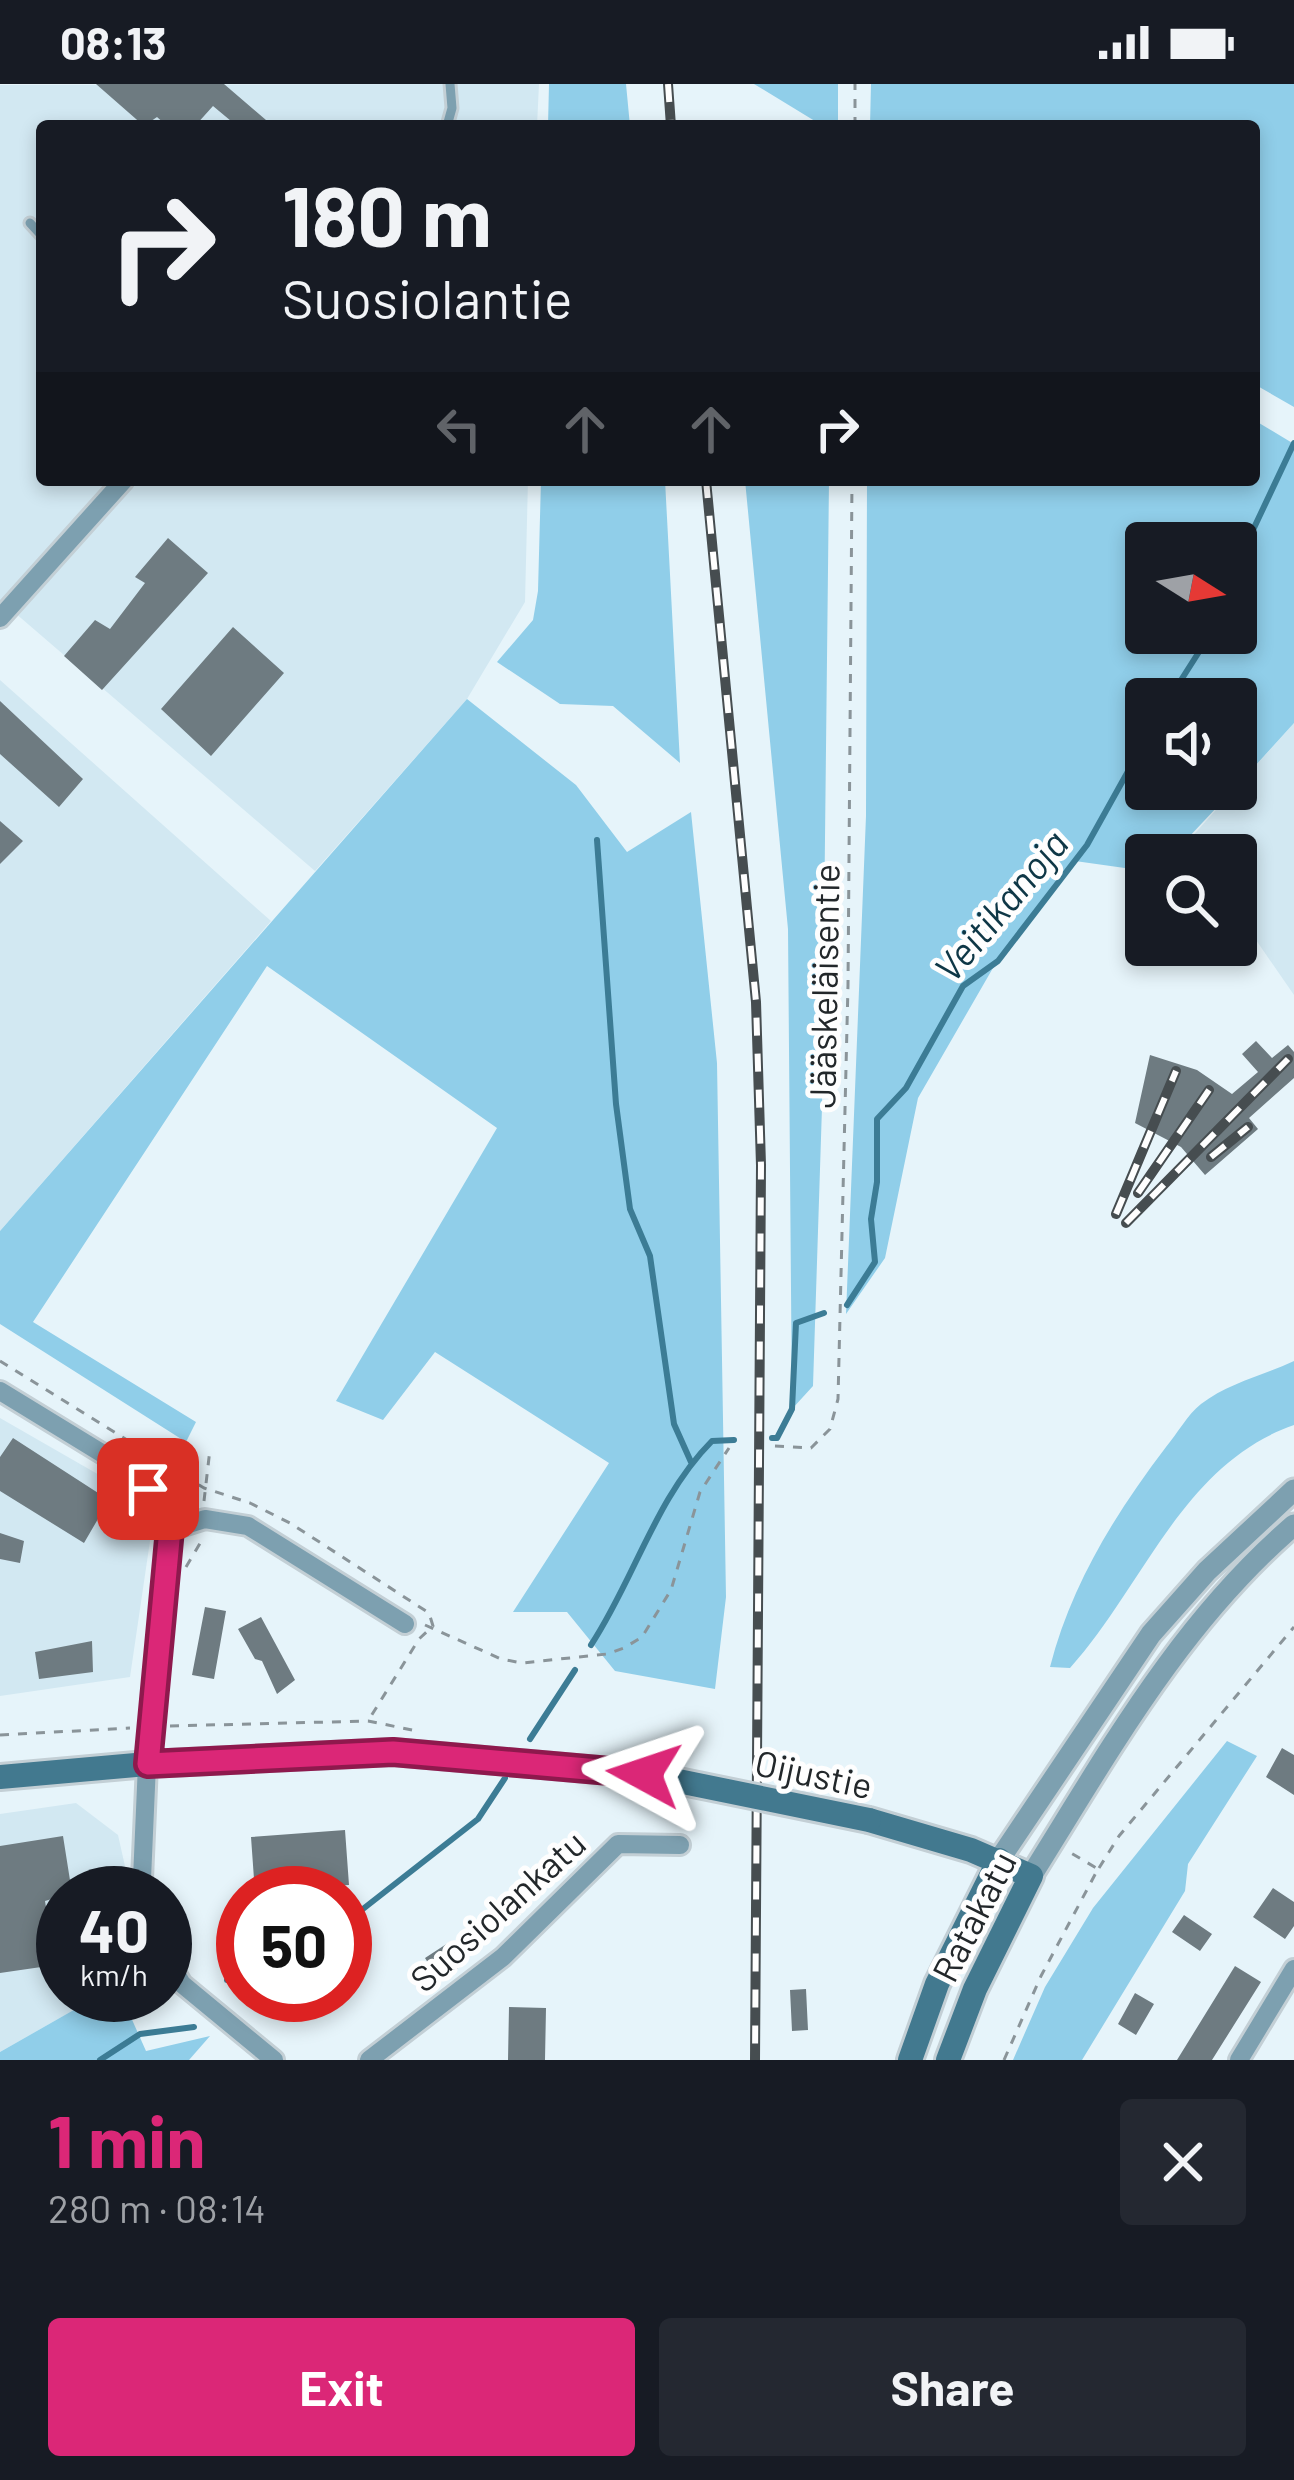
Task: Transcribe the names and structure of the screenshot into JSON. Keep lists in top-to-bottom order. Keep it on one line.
{"streets":{"main road":["Oijustie","Ratakatu"],"street":["Suosiolankatu"],"path":["Jääskeläisentie"]},"crossings":[["Oijustie","Ratakatu"]],"water":["Veitikanoja"],"north":"right","page":{"status":"08:13","turn":["180 m","Suosiolantie"],"speed":"40 km/h","limit":"50","heading":["1 min","280 m · 08:14"],"buttons":["Exit","Share"]}}
